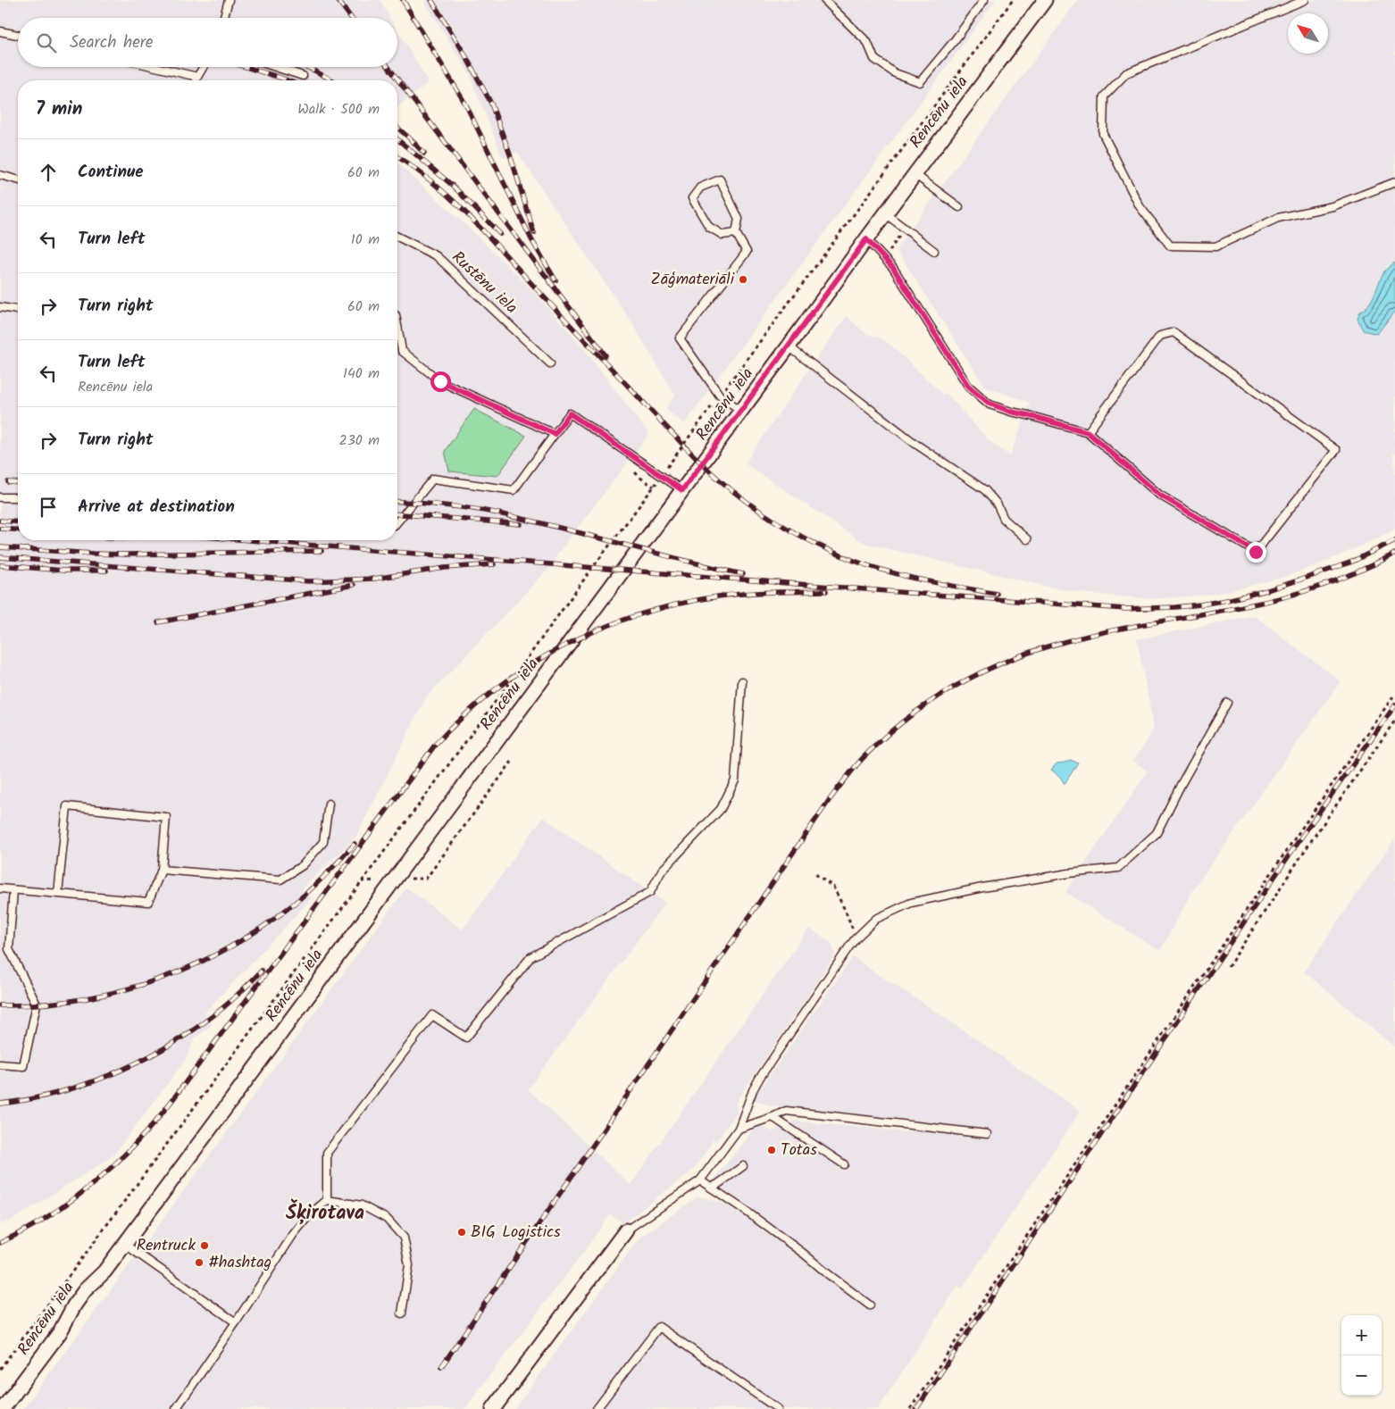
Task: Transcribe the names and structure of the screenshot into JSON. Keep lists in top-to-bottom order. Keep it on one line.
{"streets":{"street":["Rencēnu iela"],"lane":["Rustēnu iela"]},"districts":["Šķirotava"],"places":["Zāģmateriāli","Totas","BIG Logistics","Rentruck","#hashtag"],"north":"top left","page":{"search":"Search here","heading":["7 min","Walk · 500 m"],"list":[["Continue","60 m"],["Turn left","10 m"],["Turn right","60 m"],["Turn left","Rencēnu iela","140 m"],["Turn right","230 m"],"Arrive at destination"],"map_buttons":["+","−"]}}
